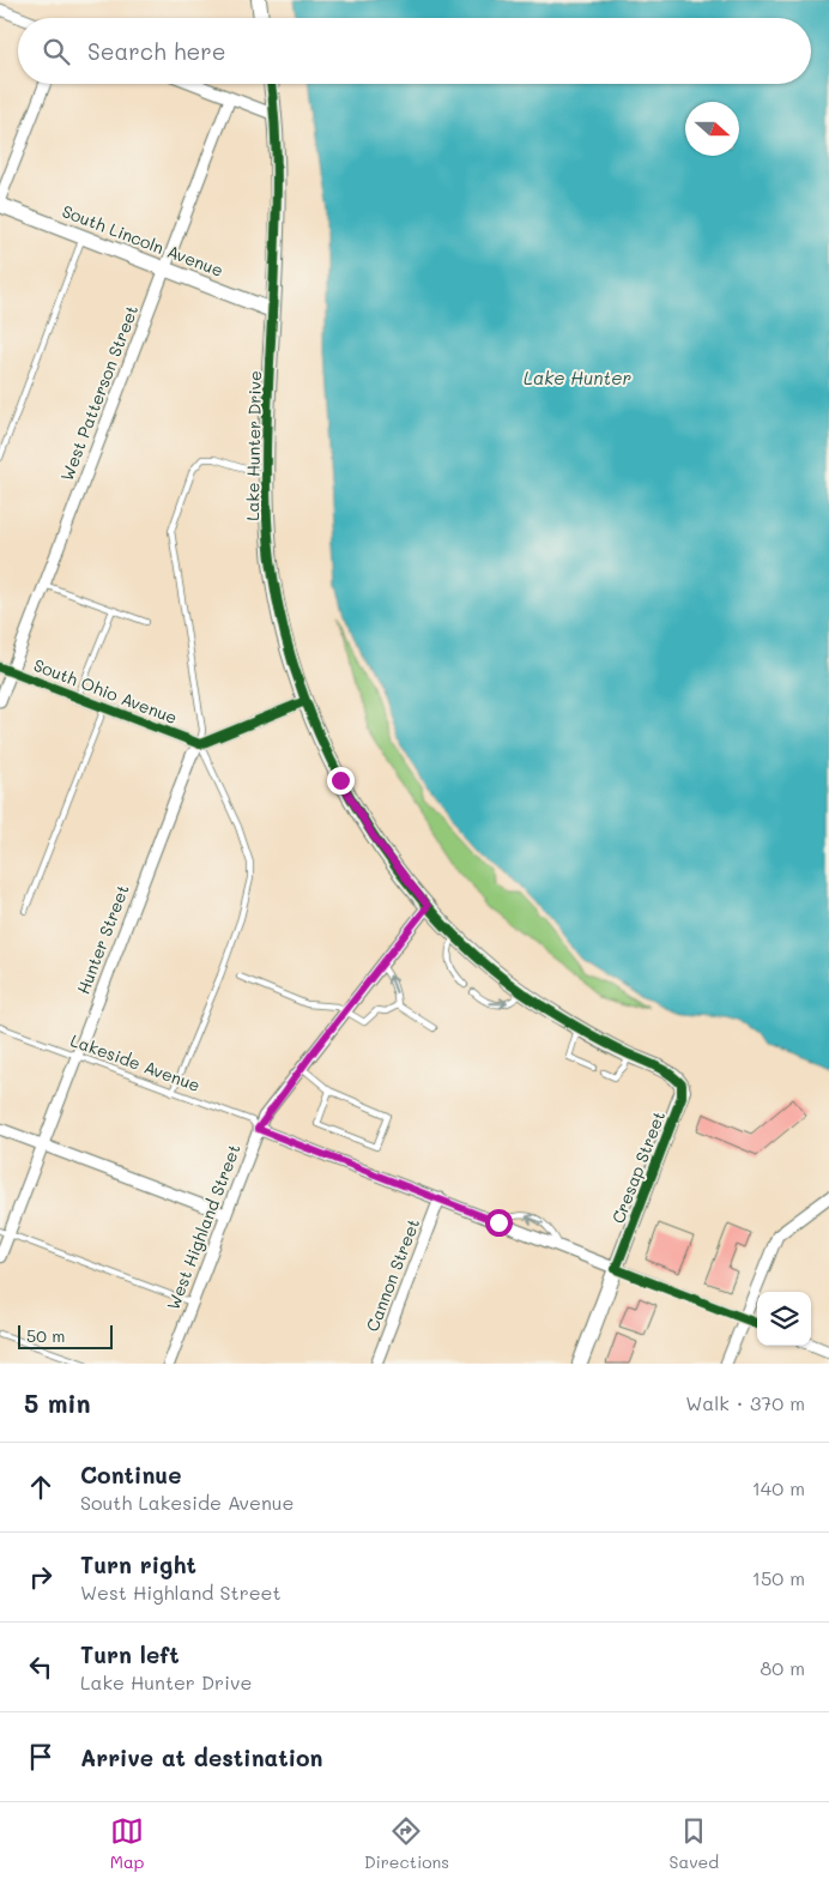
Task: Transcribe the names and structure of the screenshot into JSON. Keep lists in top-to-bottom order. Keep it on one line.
{"streets":{"street":["South Lincoln Avenue","West Patterson Street","Lake Hunter Drive","South Ohio Avenue","Hunter Street","Cresap Street","West Highland Street","Cannon Street"],"lane":["Lakeside Avenue"]},"crossings":[["South Lincoln Avenue","West Patterson Street"],["South Lincoln Avenue","Lake Hunter Drive"],["West Patterson Street","South Ohio Avenue"],["Lake Hunter Drive","Cresap Street"],["Lake Hunter Drive","West Highland Street"],["South Ohio Avenue","Hunter Street"],["Hunter Street","Lakeside Avenue"],["Lakeside Avenue","West Highland Street"]],"water":["Lake Hunter"],"scale_bar":"50 m","north":"right","page":{"search":"Search here","scale":"50 m","heading":["5 min","Walk · 370 m"],"list":[["Continue","South Lakeside Avenue","140 m"],["Turn right","West Highland Street","150 m"],["Turn left","Lake Hunter Drive","80 m"],"Arrive at destination"],"nav":["Map","Directions","Saved"]}}
